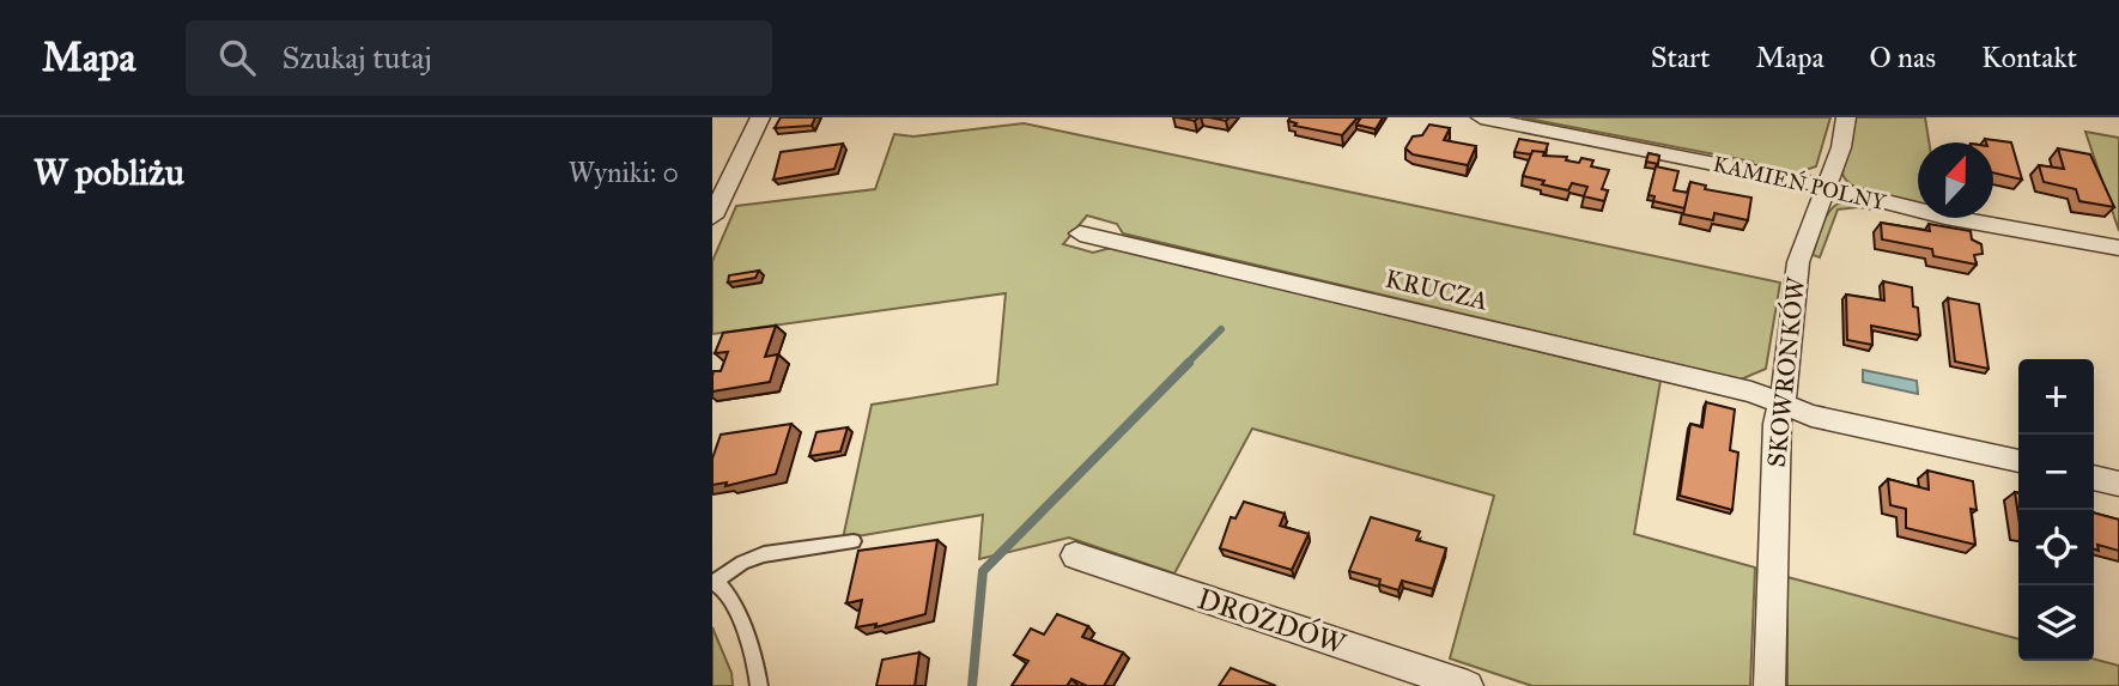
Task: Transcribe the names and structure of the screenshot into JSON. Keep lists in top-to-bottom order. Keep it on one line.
{"streets":{"street":["KAMIEŃ POLNY","KRUCZA","SKOWRONKÓW","DROZDÓW"]},"crossings":[["KAMIEŃ POLNY","SKOWRONKÓW"],["KRUCZA","SKOWRONKÓW"]],"north":"top","page":{"header":"Mapa","search":"Szukaj tutaj","nav":["Start","Mapa","O nas","Kontakt"],"heading":["W pobliżu","Wyniki: 0"],"map_buttons":["+","−"]}}
